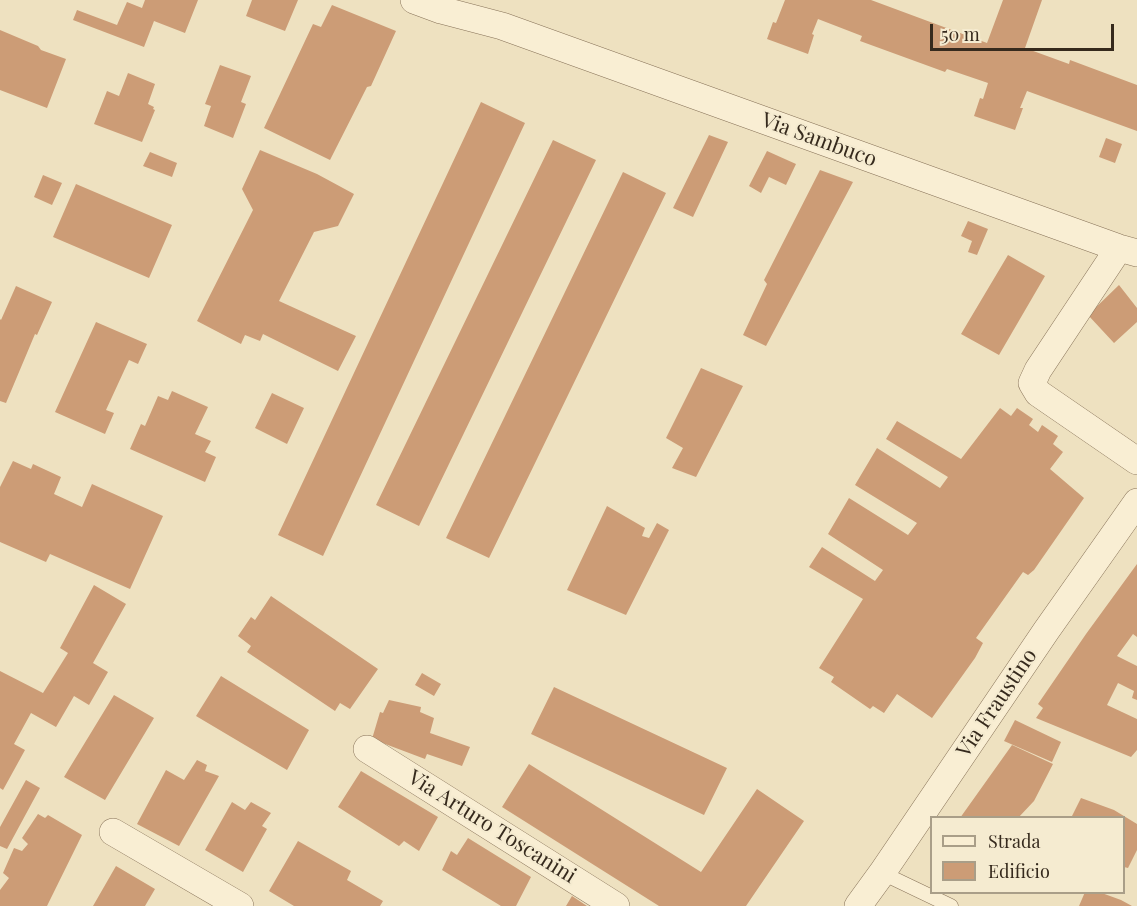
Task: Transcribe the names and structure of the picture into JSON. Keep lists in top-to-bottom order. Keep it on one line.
{"streets":{"street":["Via Sambuco","Via Fraustino","Via Arturo Toscanini"]},"legend":["Strada","Edificio"],"scale_bar":"50 m"}
